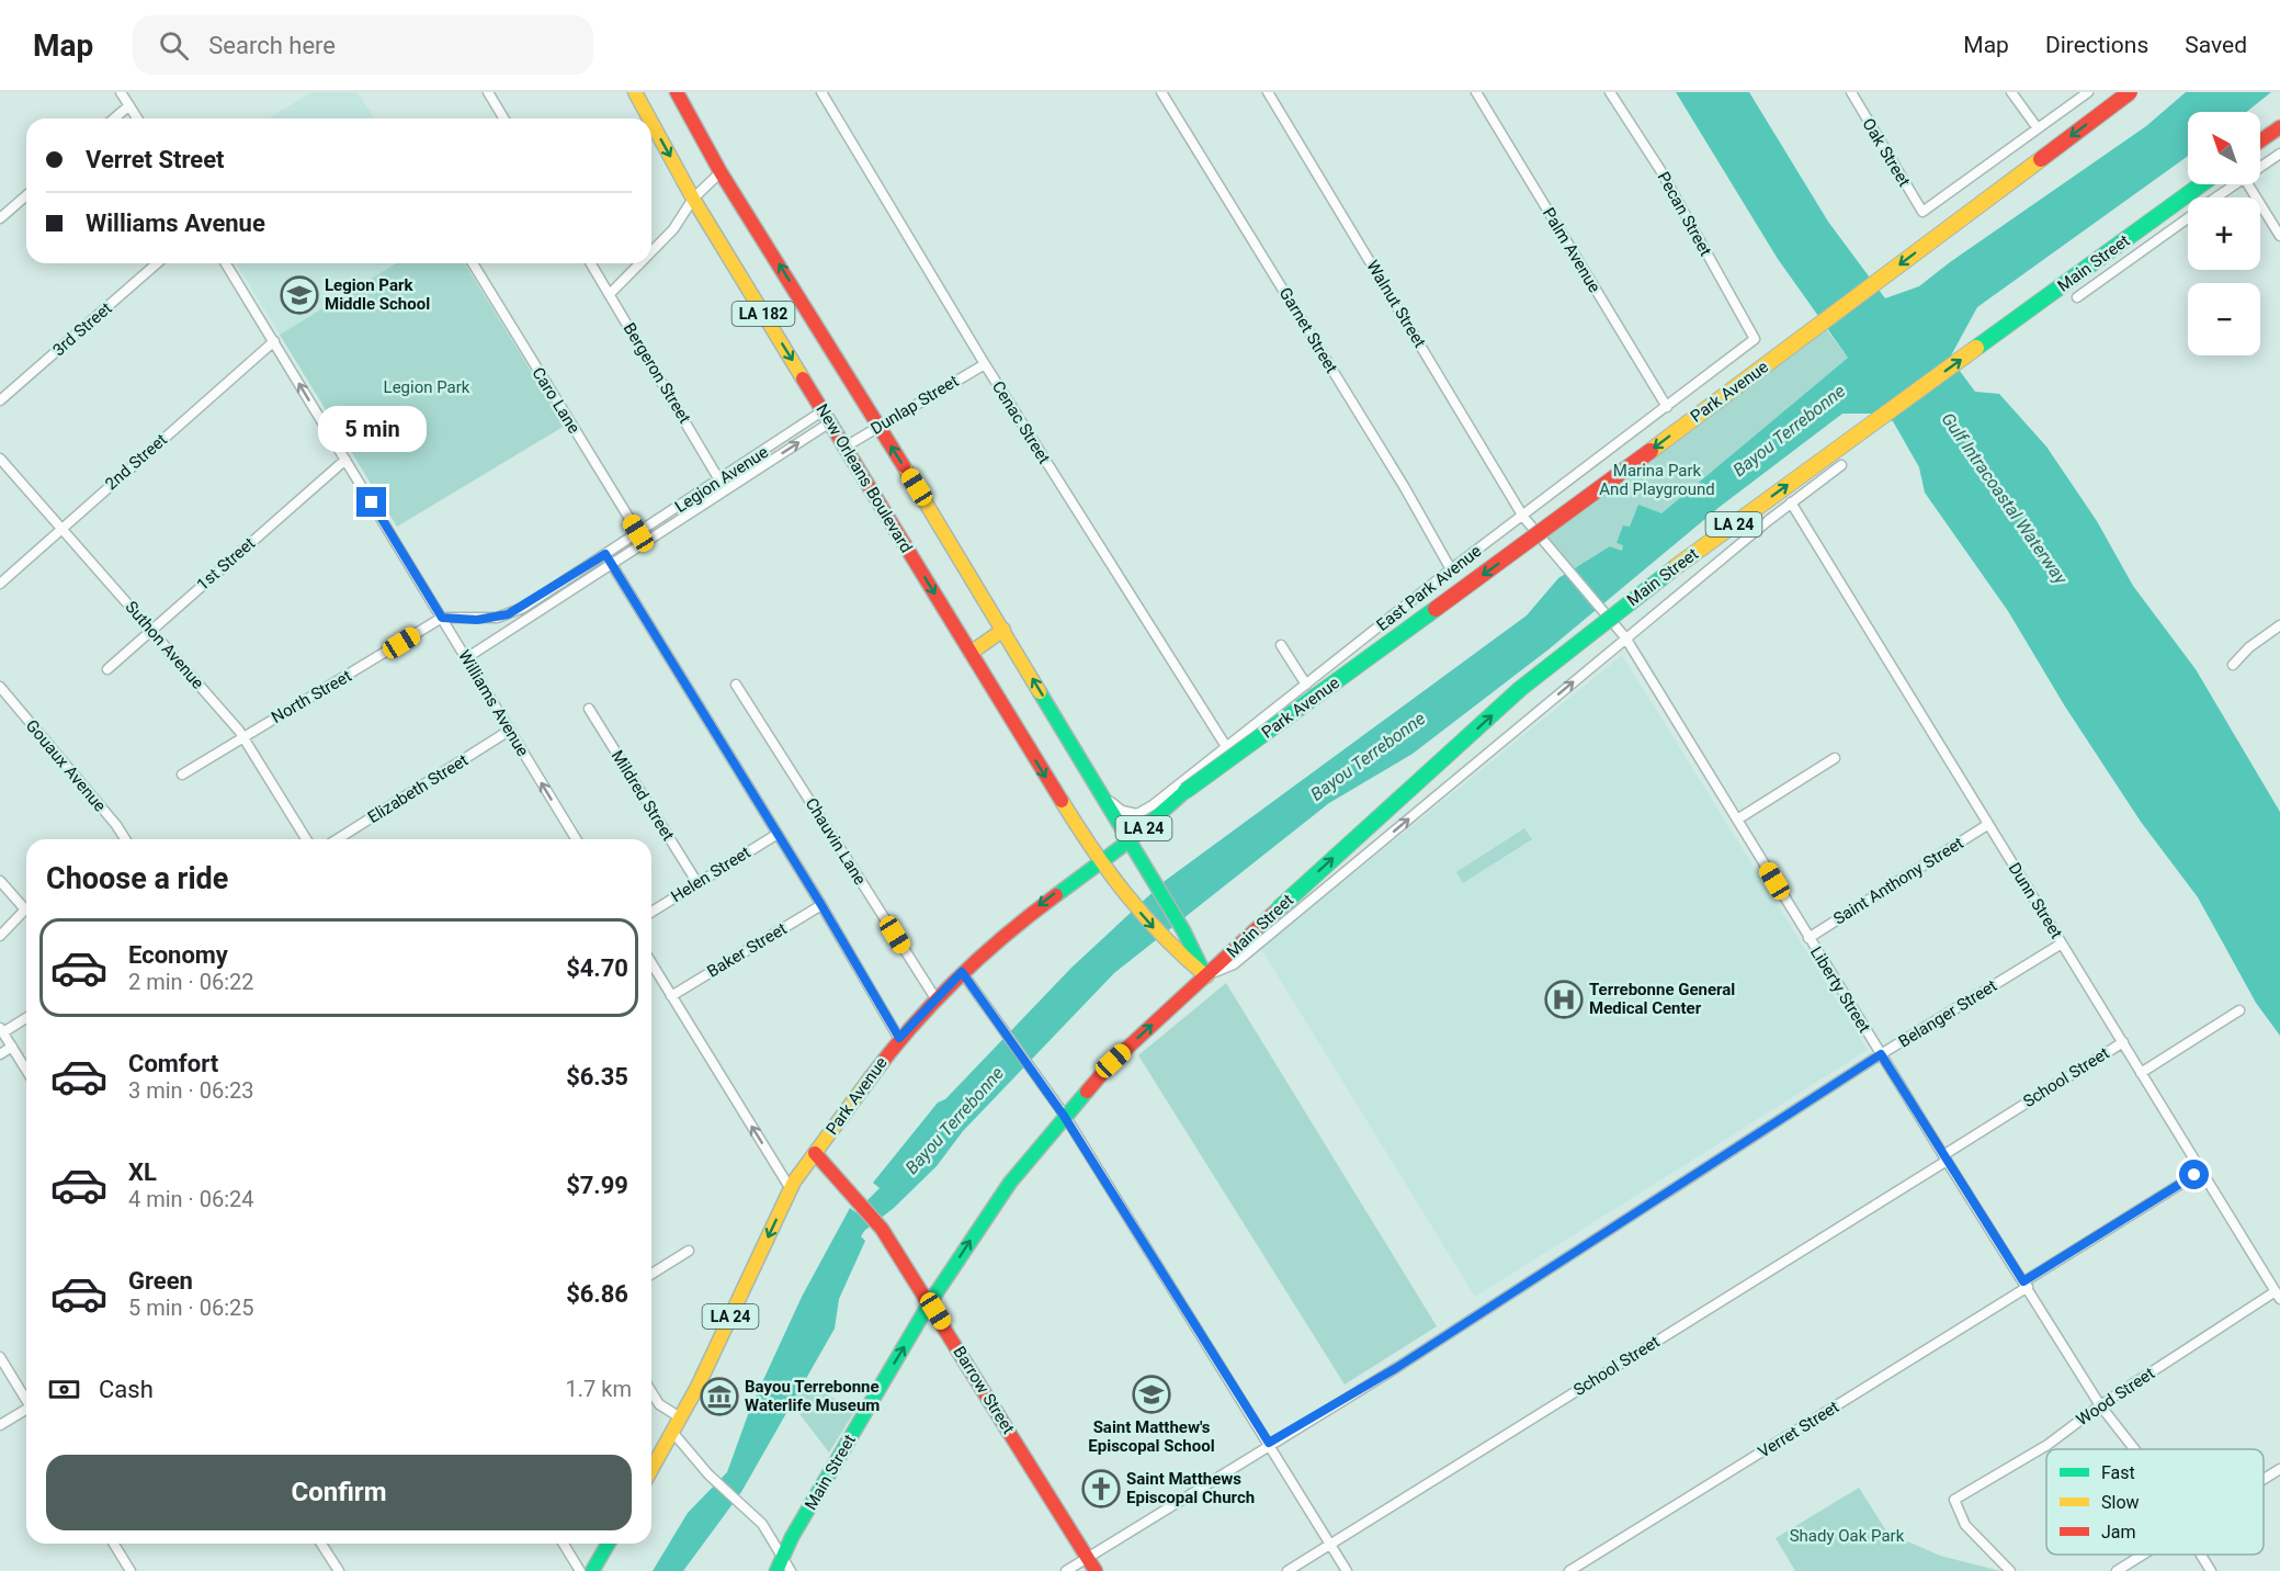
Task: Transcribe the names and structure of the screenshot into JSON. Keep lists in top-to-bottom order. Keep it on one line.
{"streets":{"main road":["Main Street","LA 182","Park Avenue","New Orleans Boulevard","LA 24","Barrow Street"],"street":["Oak Street","Pecan Street","Palm Avenue","Walnut Street","3rd Street","Garnet Street","Bergeron Street","Caro Lane","Dunlap Street","Cenac Street","2nd Street","Legion Avenue","1st Street","East Park Avenue","Suthon Avenue","North Street","Williams Avenue","Gouaux Avenue","Elizabeth Street","Mildred Street","Chauvin Lane","Helen Street","Saint Anthony Street","Dunn Street","Baker Street","Liberty Street","Belanger Street","School Street","Wood Street","Verret Street"]},"crossings":[["Pecan Street","East Park Avenue"],["Palm Avenue","East Park Avenue"],["Main Street","LA 182"],["Main Street","Dunn Street"],["Main Street","Liberty Street"],["Main Street","Barrow Street"],["Walnut Street","East Park Avenue"],["Walnut Street","Liberty Street"],["LA 182","Park Avenue"],["LA 182","Dunlap Street"],["LA 182","New Orleans Boulevard"],["LA 182","East Park Avenue"],["Garnet Street","East Park Avenue"],["Bergeron Street","Legion Avenue"],["Park Avenue","New Orleans Boulevard"],["Park Avenue","Chauvin Lane"],["Park Avenue","Barrow Street"],["Caro Lane","Legion Avenue"],["Dunlap Street","Cenac Street"],["Dunlap Street","New Orleans Boulevard"],["Cenac Street","East Park Avenue"],["2nd Street","Suthon Avenue"],["2nd Street","Williams Avenue"],["New Orleans Boulevard","Legion Avenue"],["Legion Avenue","North Street"],["Legion Avenue","Williams Avenue"],["1st Street","Suthon Avenue"],["1st Street","Williams Avenue"],["East Park Avenue","Liberty Street"],["Suthon Avenue","North Street"],["North Street","Williams Avenue"],["Williams Avenue","Elizabeth Street"],["Mildred Street","Helen Street"],["Saint Anthony Street","Dunn Street"],["Saint Anthony Street","Liberty Street"],["Dunn Street","Belanger Street"],["Dunn Street","School Street"],["Dunn Street","Wood Street"],["Dunn Street","Verret Street"],["Liberty Street","Belanger Street"],["Liberty Street","School Street"],["Liberty Street","Wood Street"],["Liberty Street","Verret Street"],["Belanger Street","Barrow Street"]],"one_way":["Main Street","Park Avenue","Williams Avenue"],"water":["Bayou Terrebonne","Gulf Intracoastal Waterway"],"parks":["Legion Park","Marina Park And Playground","Shady Oak Park"],"places":{"school or university":["Legion Park Middle School","Saint Matthew's Episcopal School"],"hospital":["Terrebonne General Medical Center"],"museum":["Bayou Terrebonne Waterlife Museum"],"church":["Saint Matthews Episcopal Church"]},"legend":["Fast","Slow","Jam"],"north":"top left","page":{"header":"Map","search":"Search here","nav":["Map","Directions","Saved"],"map_buttons":["+","−"],"banner":["Verret Street","Williams Avenue"],"bubble":"5 min","heading":"Choose a ride","list":[{"name":"Economy","note":"2 min · 06:22","value":"$4.70"},{"name":"Comfort","note":"3 min · 06:23","value":"$6.35"},{"name":"XL","note":"4 min · 06:24","value":"$7.99"},{"name":"Green","note":"5 min · 06:25","value":"$6.86"}],"pay":["Cash","1.7 km"],"buttons":"Confirm"}}
